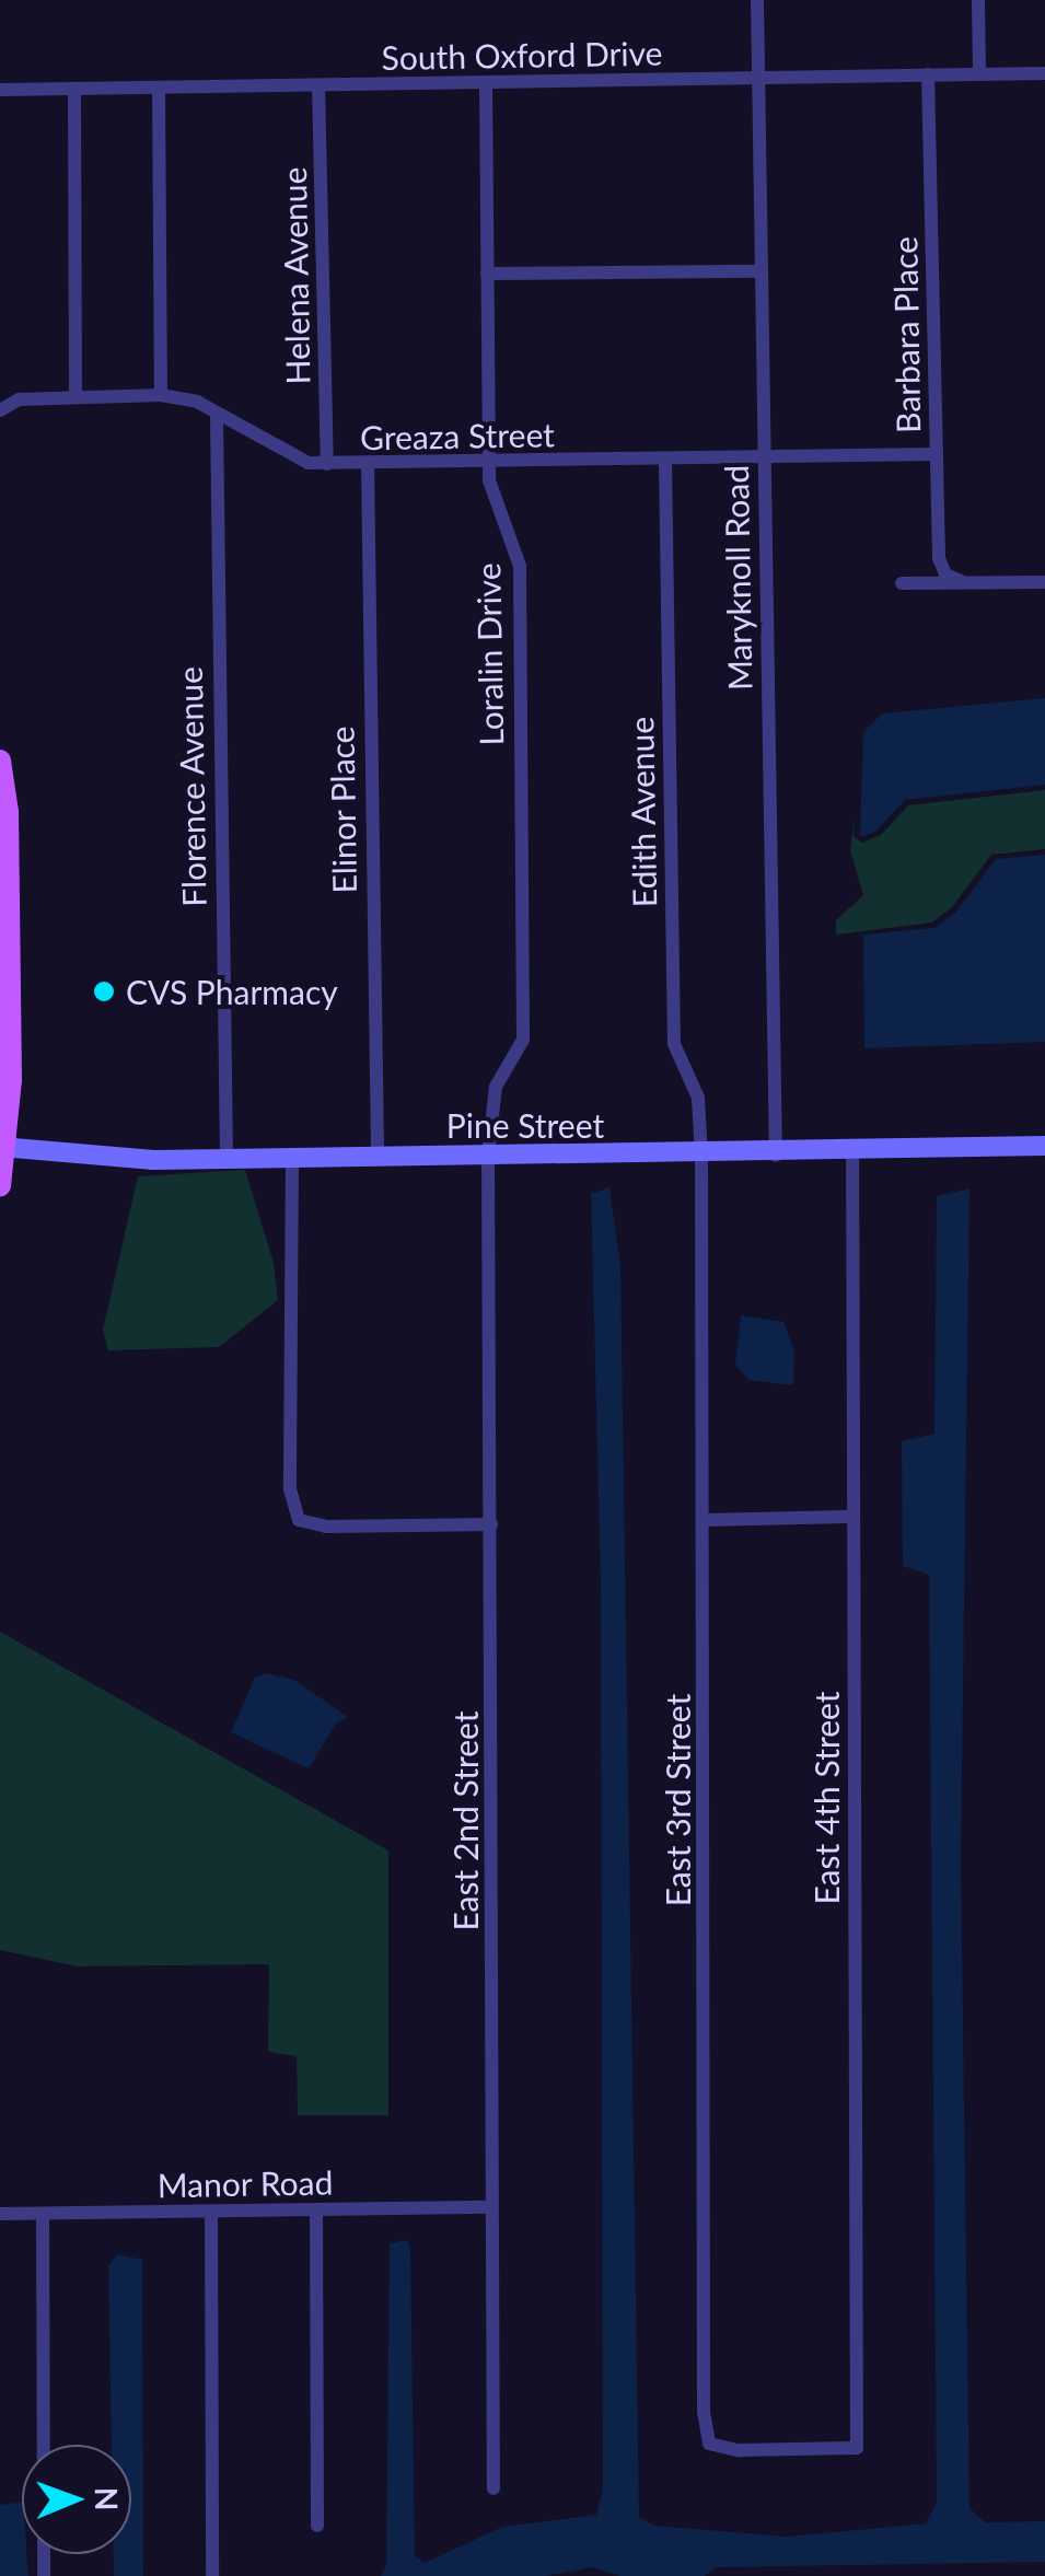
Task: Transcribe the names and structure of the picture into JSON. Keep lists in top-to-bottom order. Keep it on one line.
{"streets":{"main road":["Pine Street"],"street":["South Oxford Drive","Helena Avenue","Barbara Place","Greaza Street","Maryknoll Road","Loralin Drive","Florence Avenue","Elinor Place","Edith Avenue","East 4th Street","East 3rd Street","East 2nd Street","Manor Road"]},"crossings":[["South Oxford Drive","Helena Avenue"],["South Oxford Drive","Barbara Place"],["South Oxford Drive","Maryknoll Road"],["South Oxford Drive","Loralin Drive"],["Helena Avenue","Greaza Street"],["Barbara Place","Greaza Street"],["Greaza Street","Maryknoll Road"],["Greaza Street","Loralin Drive"],["Greaza Street","Florence Avenue"],["Greaza Street","Elinor Place"],["Greaza Street","Edith Avenue"],["Maryknoll Road","Pine Street"],["Loralin Drive","Pine Street"],["Loralin Drive","East 2nd Street"],["Florence Avenue","Pine Street"],["Elinor Place","Pine Street"],["Edith Avenue","Pine Street"],["Edith Avenue","East 3rd Street"],["Pine Street","East 4th Street"],["Pine Street","East 3rd Street"],["Pine Street","East 2nd Street"],["East 4th Street","East 3rd Street"],["East 2nd Street","Manor Road"]],"places":["CVS Pharmacy"],"north":"right"}
